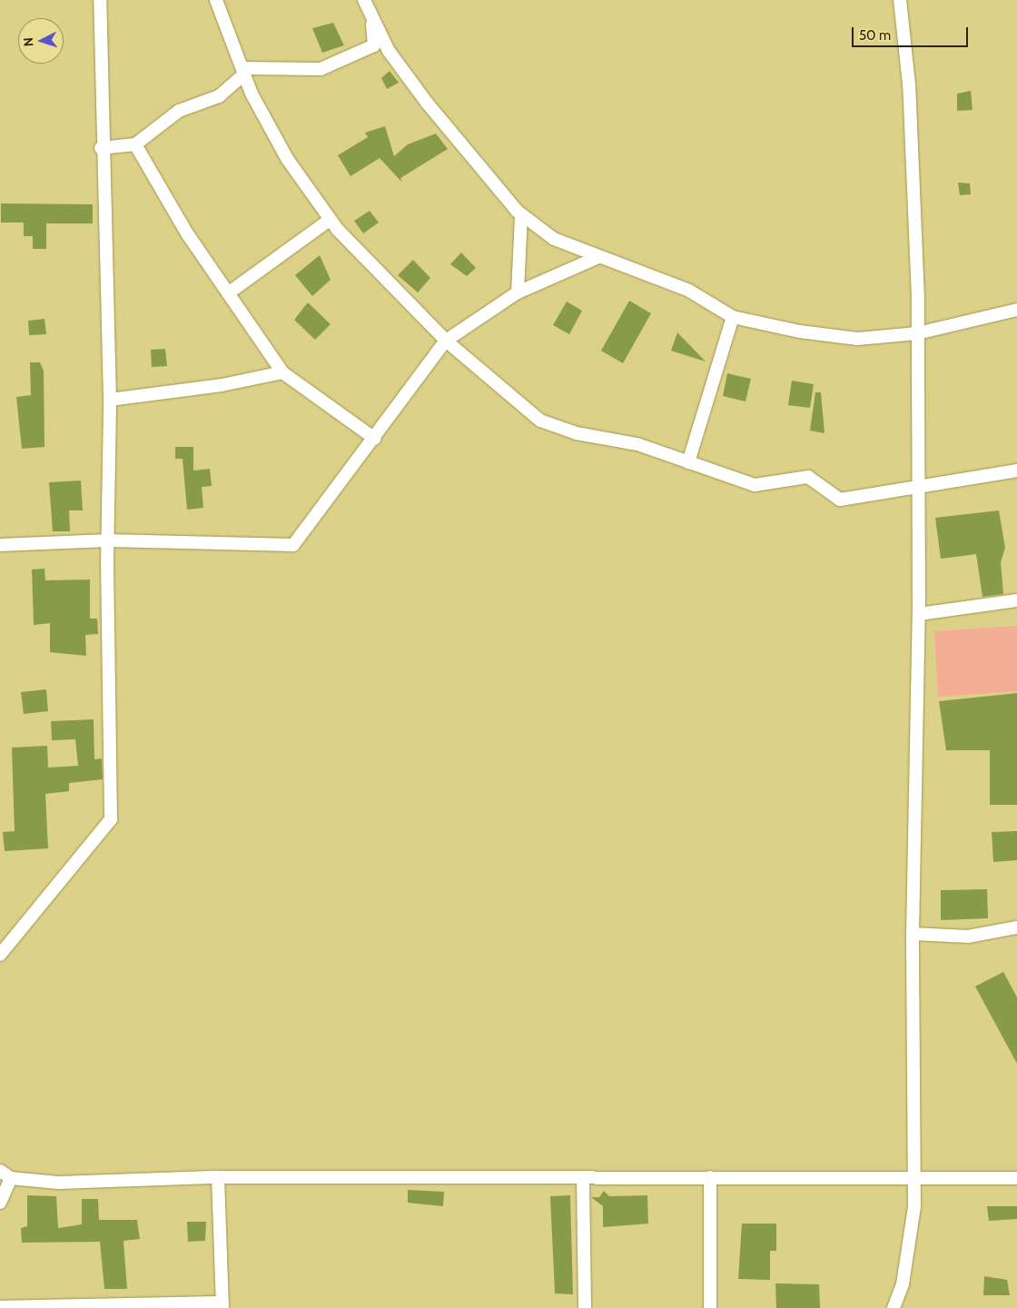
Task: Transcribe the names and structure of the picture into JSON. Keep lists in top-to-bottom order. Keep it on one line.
{"scale_bar":"50 m","north":"left"}
